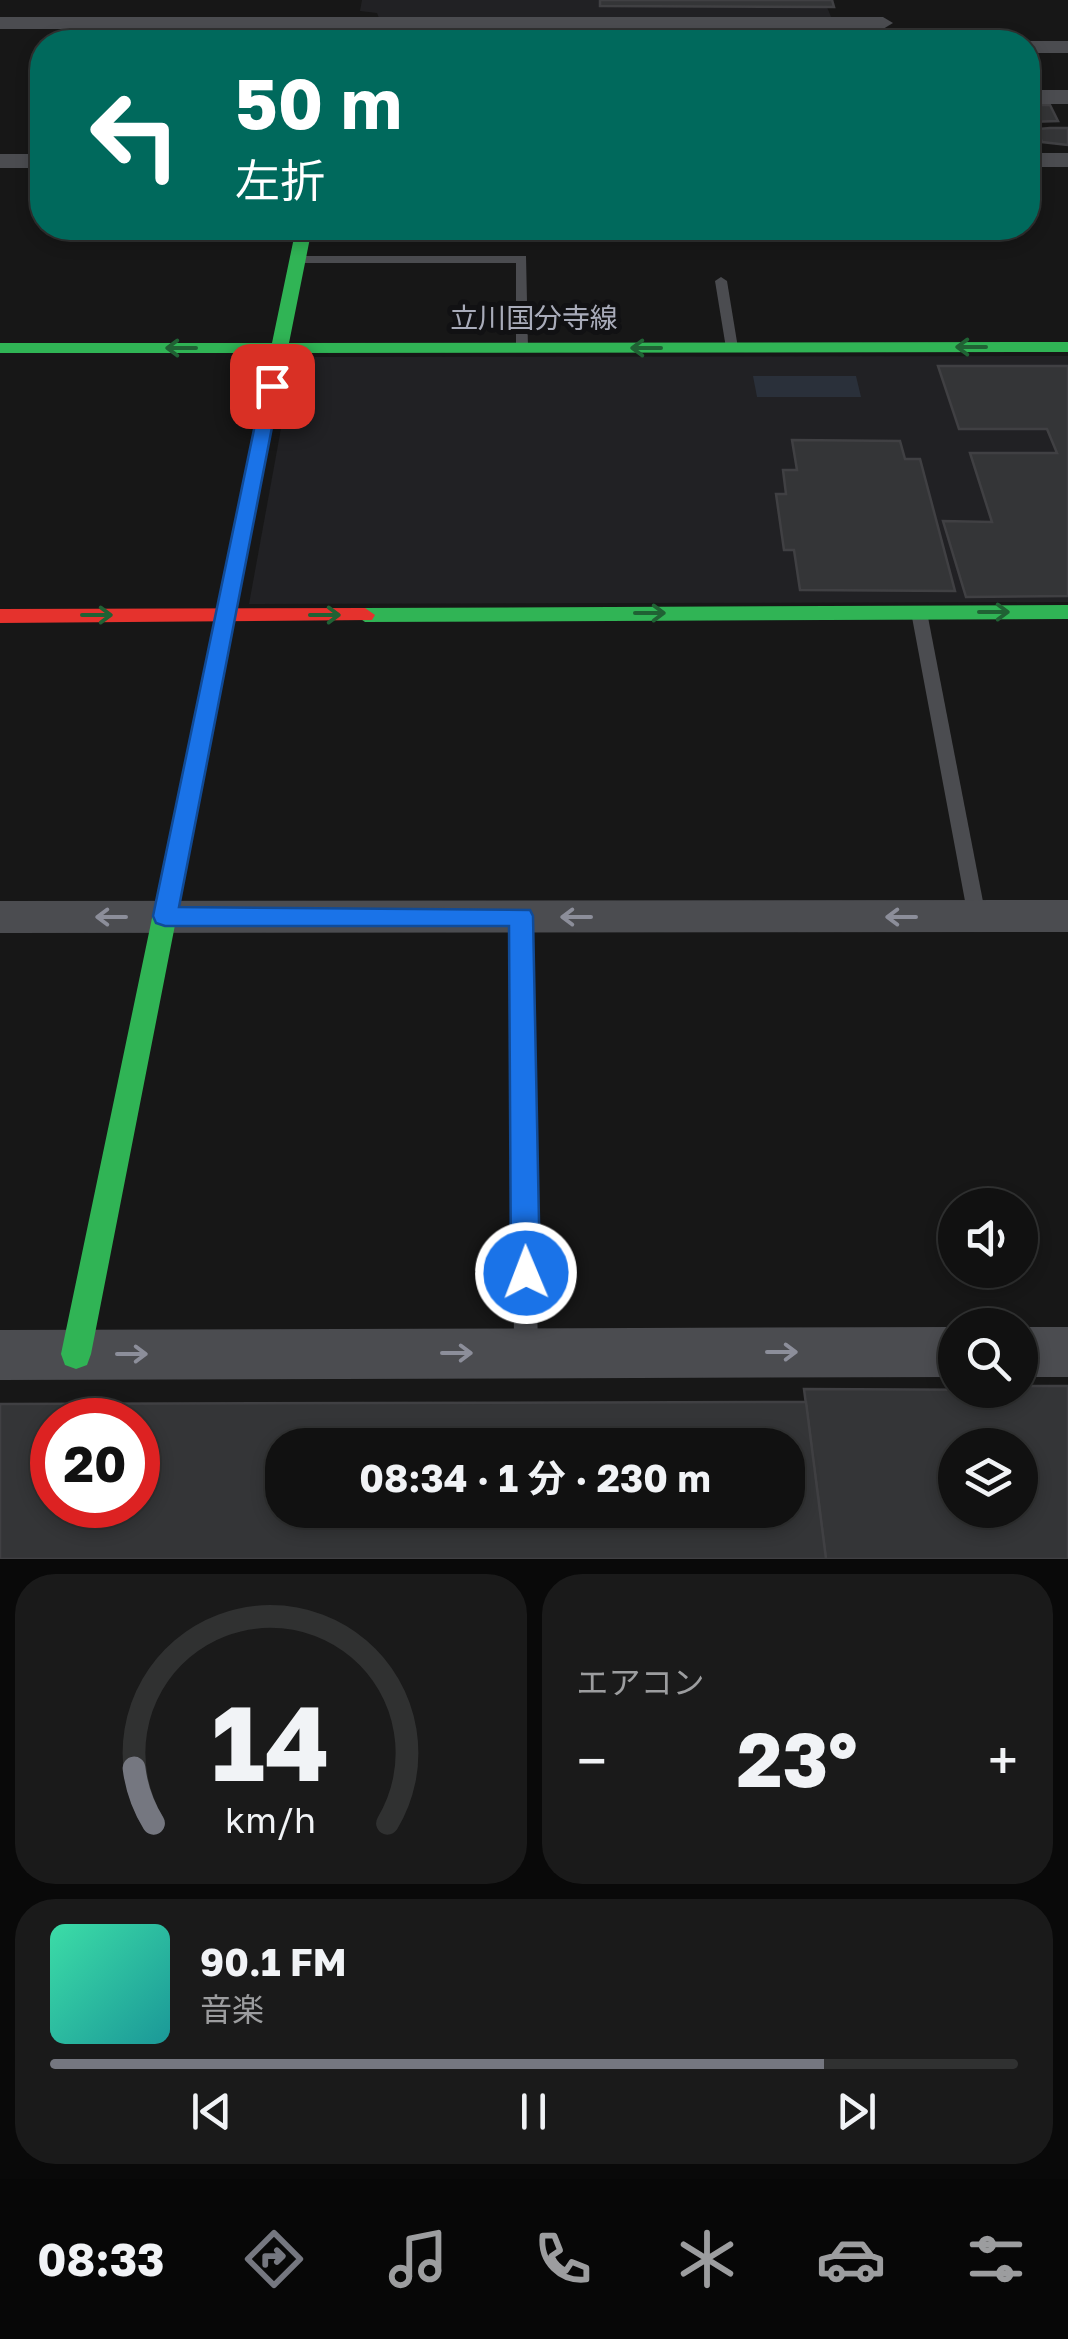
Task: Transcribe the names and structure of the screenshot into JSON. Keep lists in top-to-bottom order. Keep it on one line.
{"streets":{"street":["立川国分寺線"]},"one_way":["立川国分寺線"],"page":{"turn":["50 m","左折"],"limit":"20","trip":"08:34 · 1 分 · 230 m","tile":"エアコン","heat":["−","23°","+"],"song":["90.1 FM","音楽"],"tabs":"08:33","gauge":["14","km/h"]}}
